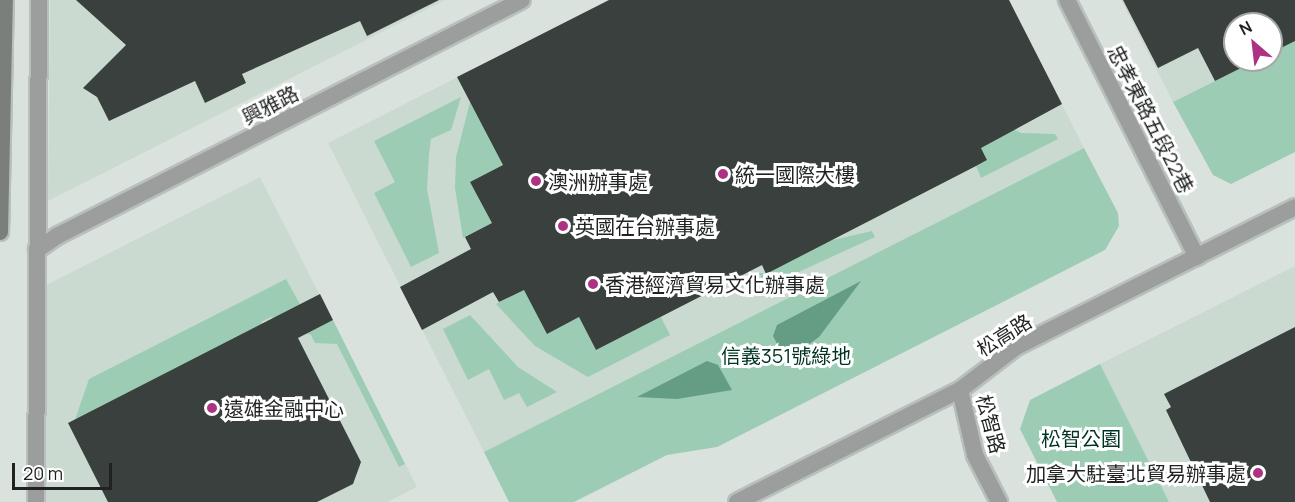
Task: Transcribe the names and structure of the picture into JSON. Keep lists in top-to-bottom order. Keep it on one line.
{"streets":{"street":["興雅路","忠孝東路五段22巷","松高路","松智路"]},"crossings":[["忠孝東路五段22巷","松高路"],["松高路","松智路"]],"parks":["信義351號綠地","松智公園"],"places":["統一國際大樓","澳洲辦事處","英國在台辦事處","香港經濟貿易文化辦事處","遠雄金融中心","加拿大駐臺北貿易辦事處"],"scale_bar":"20 m","north":"top left"}
